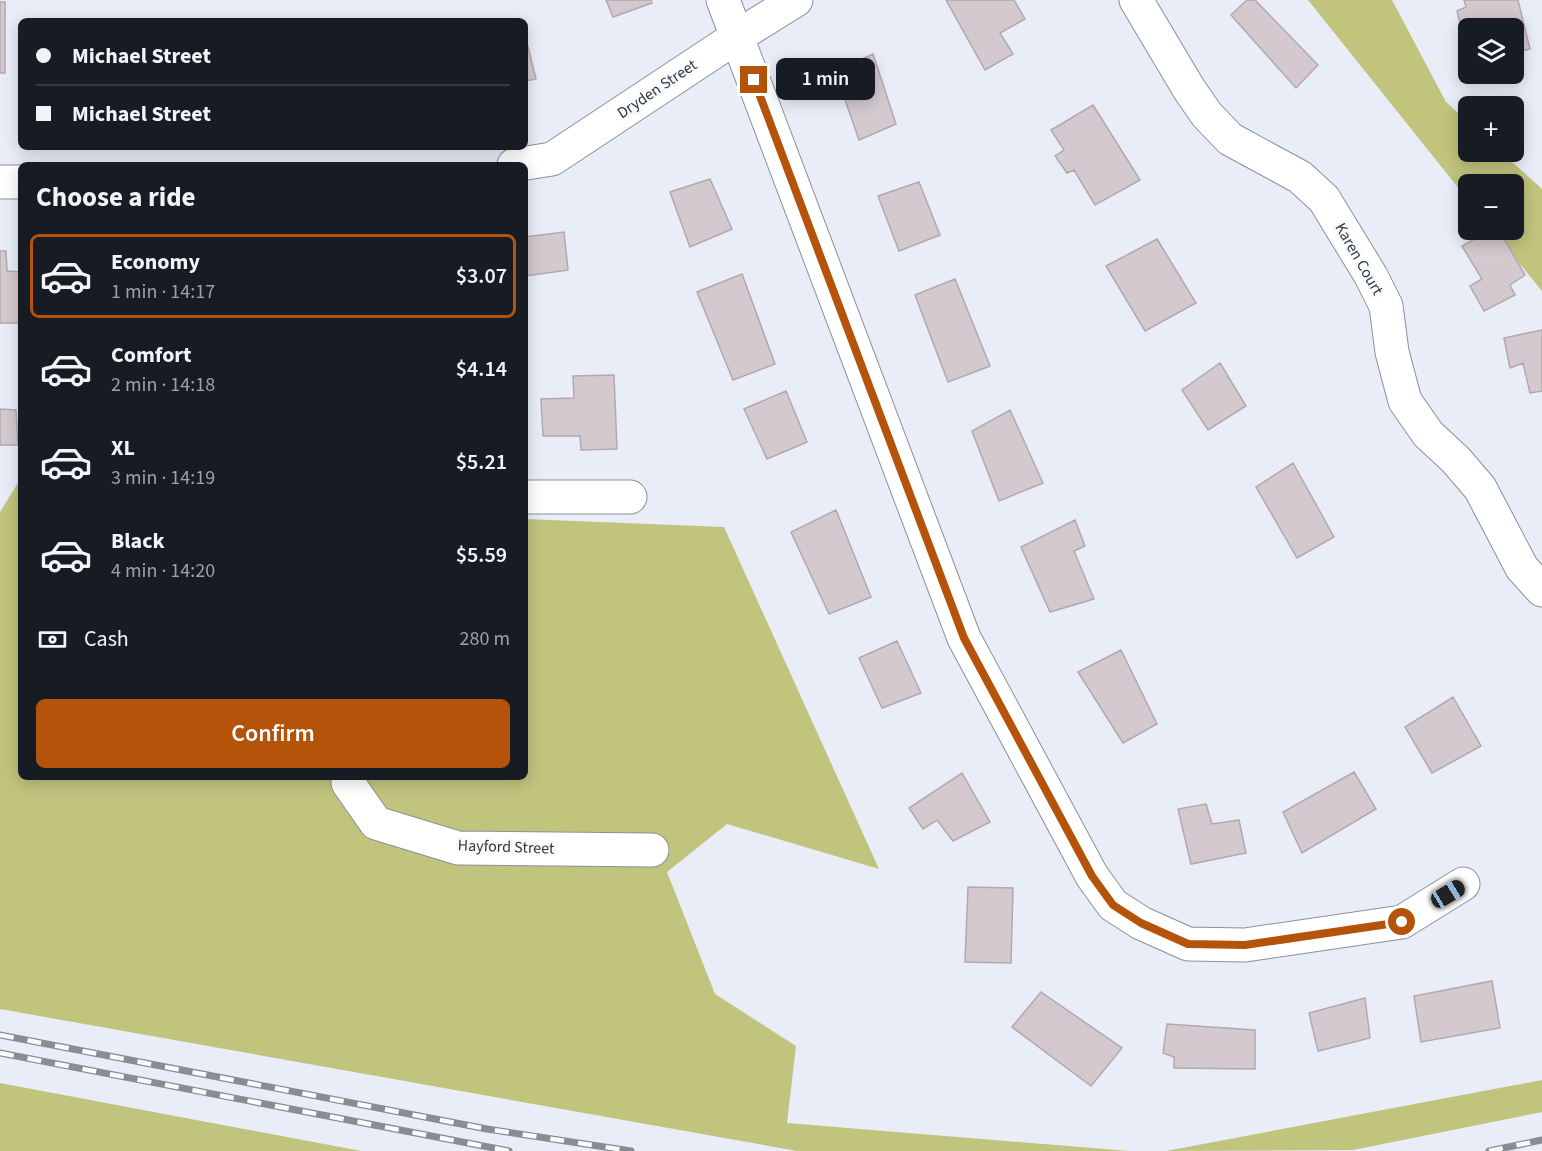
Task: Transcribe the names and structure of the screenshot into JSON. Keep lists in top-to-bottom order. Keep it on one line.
{"streets":{"street":["Dryden Street","Karen Court","Hayford Street"]},"page":{"map_buttons":["+","−"],"banner":["Michael Street","Michael Street"],"bubble":"1 min","heading":"Choose a ride","list":[{"name":"Economy","note":"1 min · 14:17","value":"$3.07"},{"name":"Comfort","note":"2 min · 14:18","value":"$4.14"},{"name":"XL","note":"3 min · 14:19","value":"$5.21"},{"name":"Black","note":"4 min · 14:20","value":"$5.59"}],"pay":["Cash","280 m"],"buttons":"Confirm"}}
